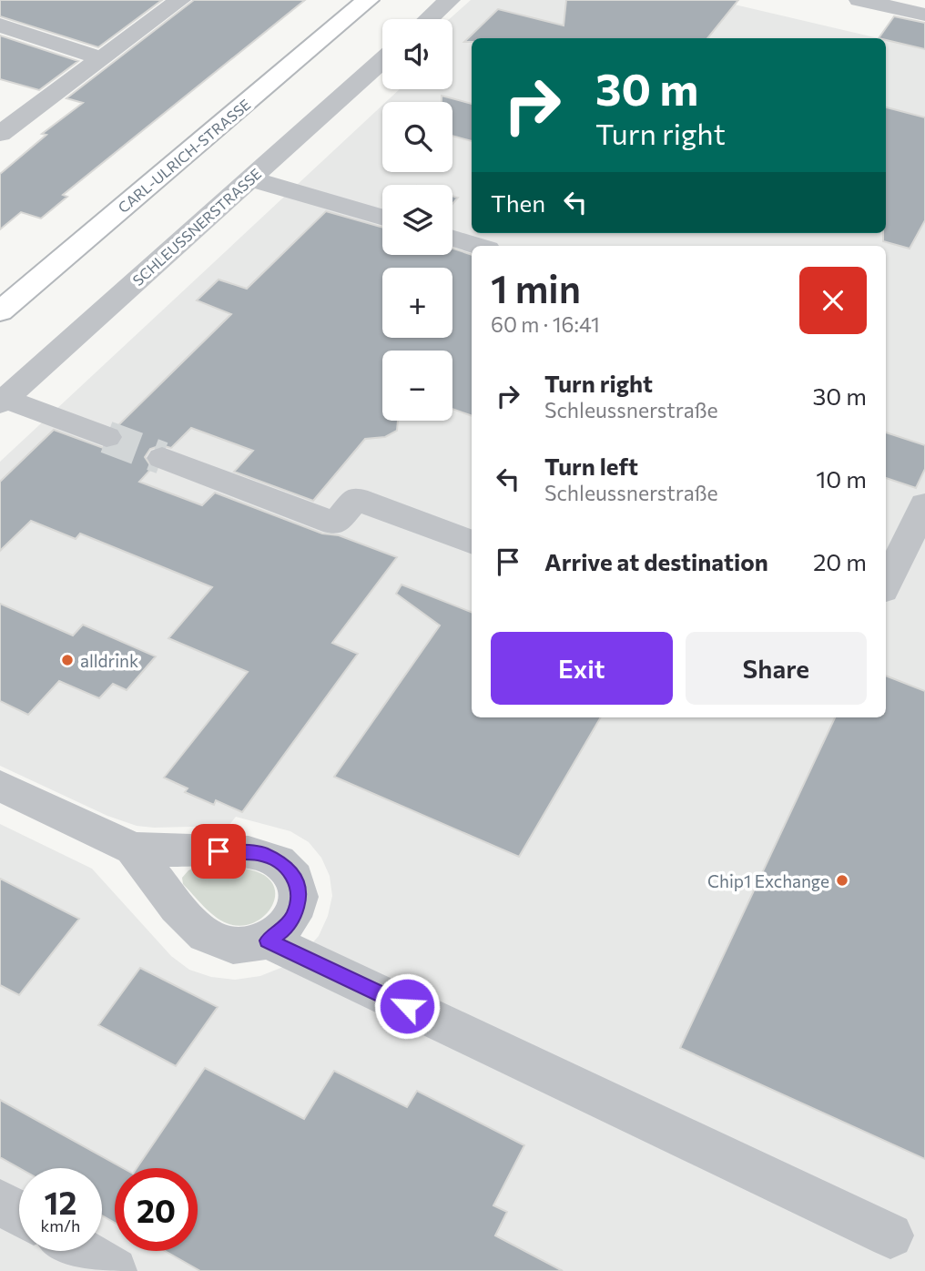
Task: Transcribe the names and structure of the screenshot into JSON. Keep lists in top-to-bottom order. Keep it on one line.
{"streets":{"main road":["CARL-ULRICH-STRASSE"],"street":["SCHLEUSSNERSTRASSE"]},"places":["alldrink","Chip1 Exchange"],"page":{"map_buttons":["+","−"],"turn":["30 m","Turn right"],"then":"Then","heading":["1 min","60 m · 16:41"],"list":[{"name":"Turn right","note":"Schleussnerstraße","value":"30 m"},{"name":"Turn left","note":"Schleussnerstraße","value":"10 m"},{"name":"Arrive at destination","value":"20 m"}],"buttons":["Exit","Share"],"speed":"12 km/h","limit":"20"}}
